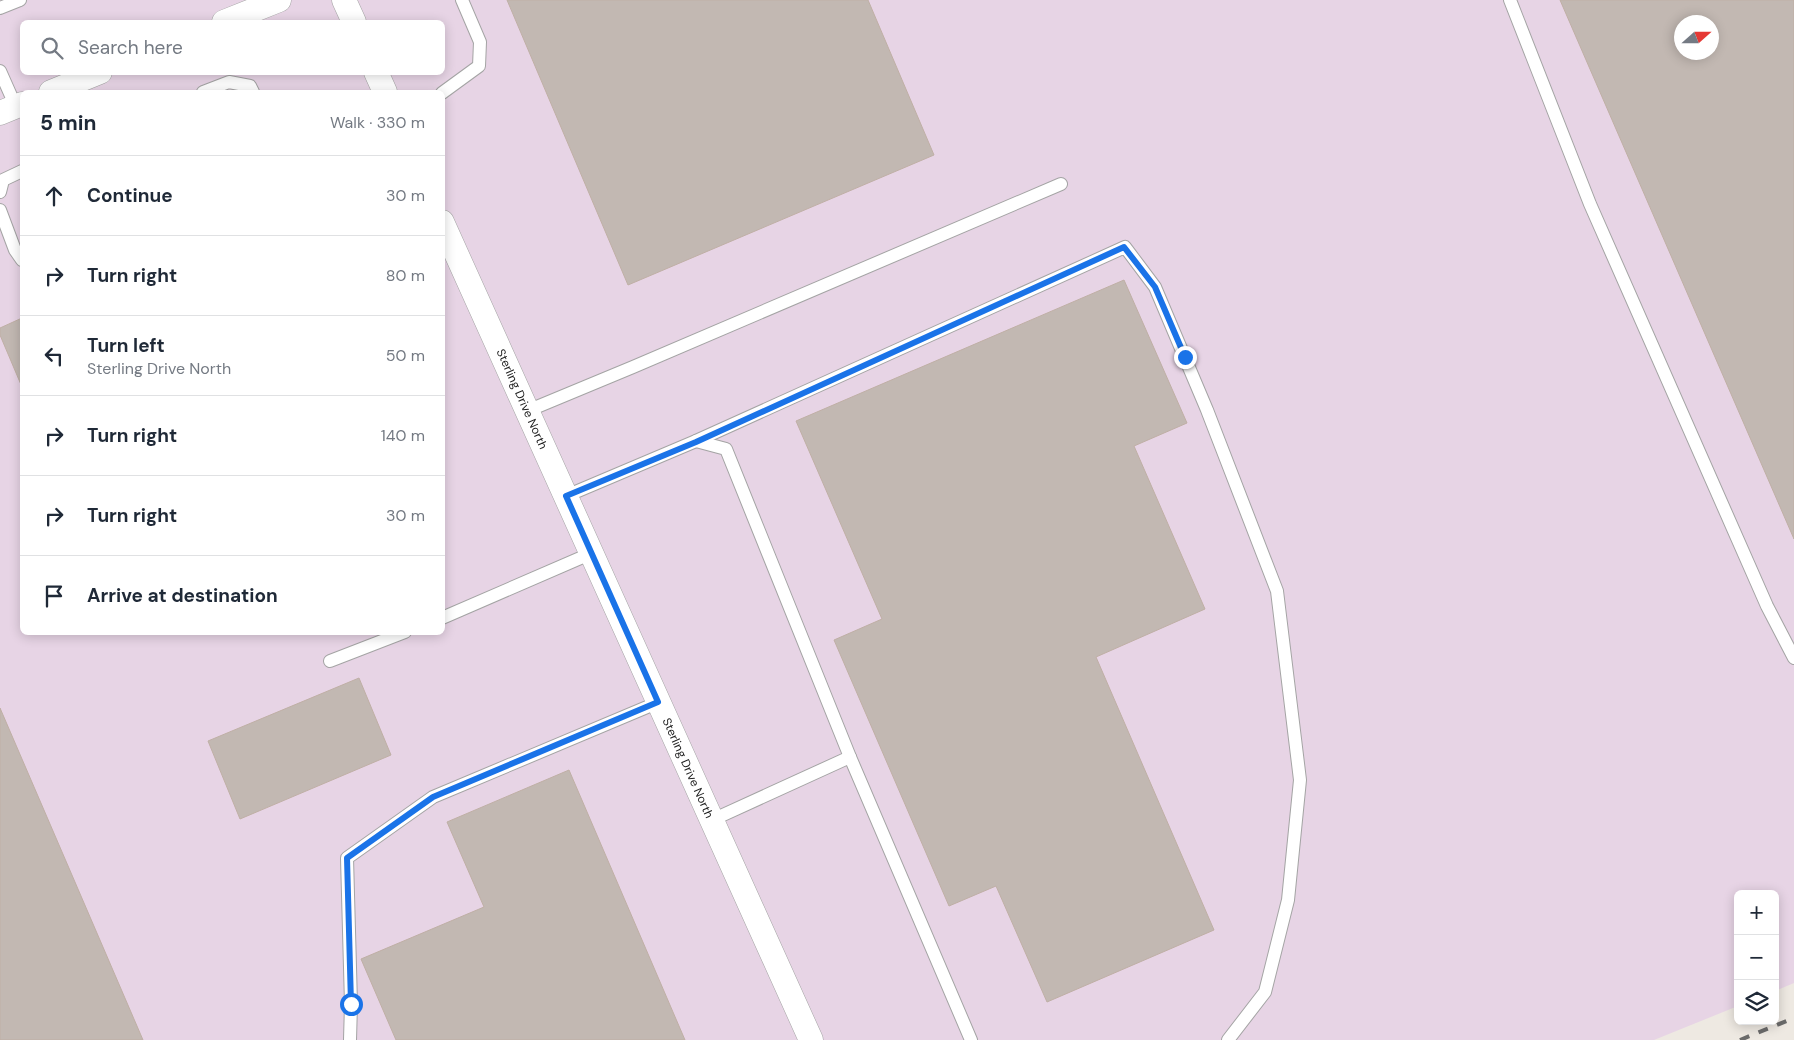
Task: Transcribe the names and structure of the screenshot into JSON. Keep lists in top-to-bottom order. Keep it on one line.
{"streets":{"street":["Sterling Drive North"]},"north":"right","page":{"search":"Search here","heading":["5 min","Walk · 330 m"],"list":[["Continue","30 m"],["Turn right","80 m"],["Turn left","Sterling Drive North","50 m"],["Turn right","140 m"],["Turn right","30 m"],"Arrive at destination"],"map_buttons":["+","−"]}}
